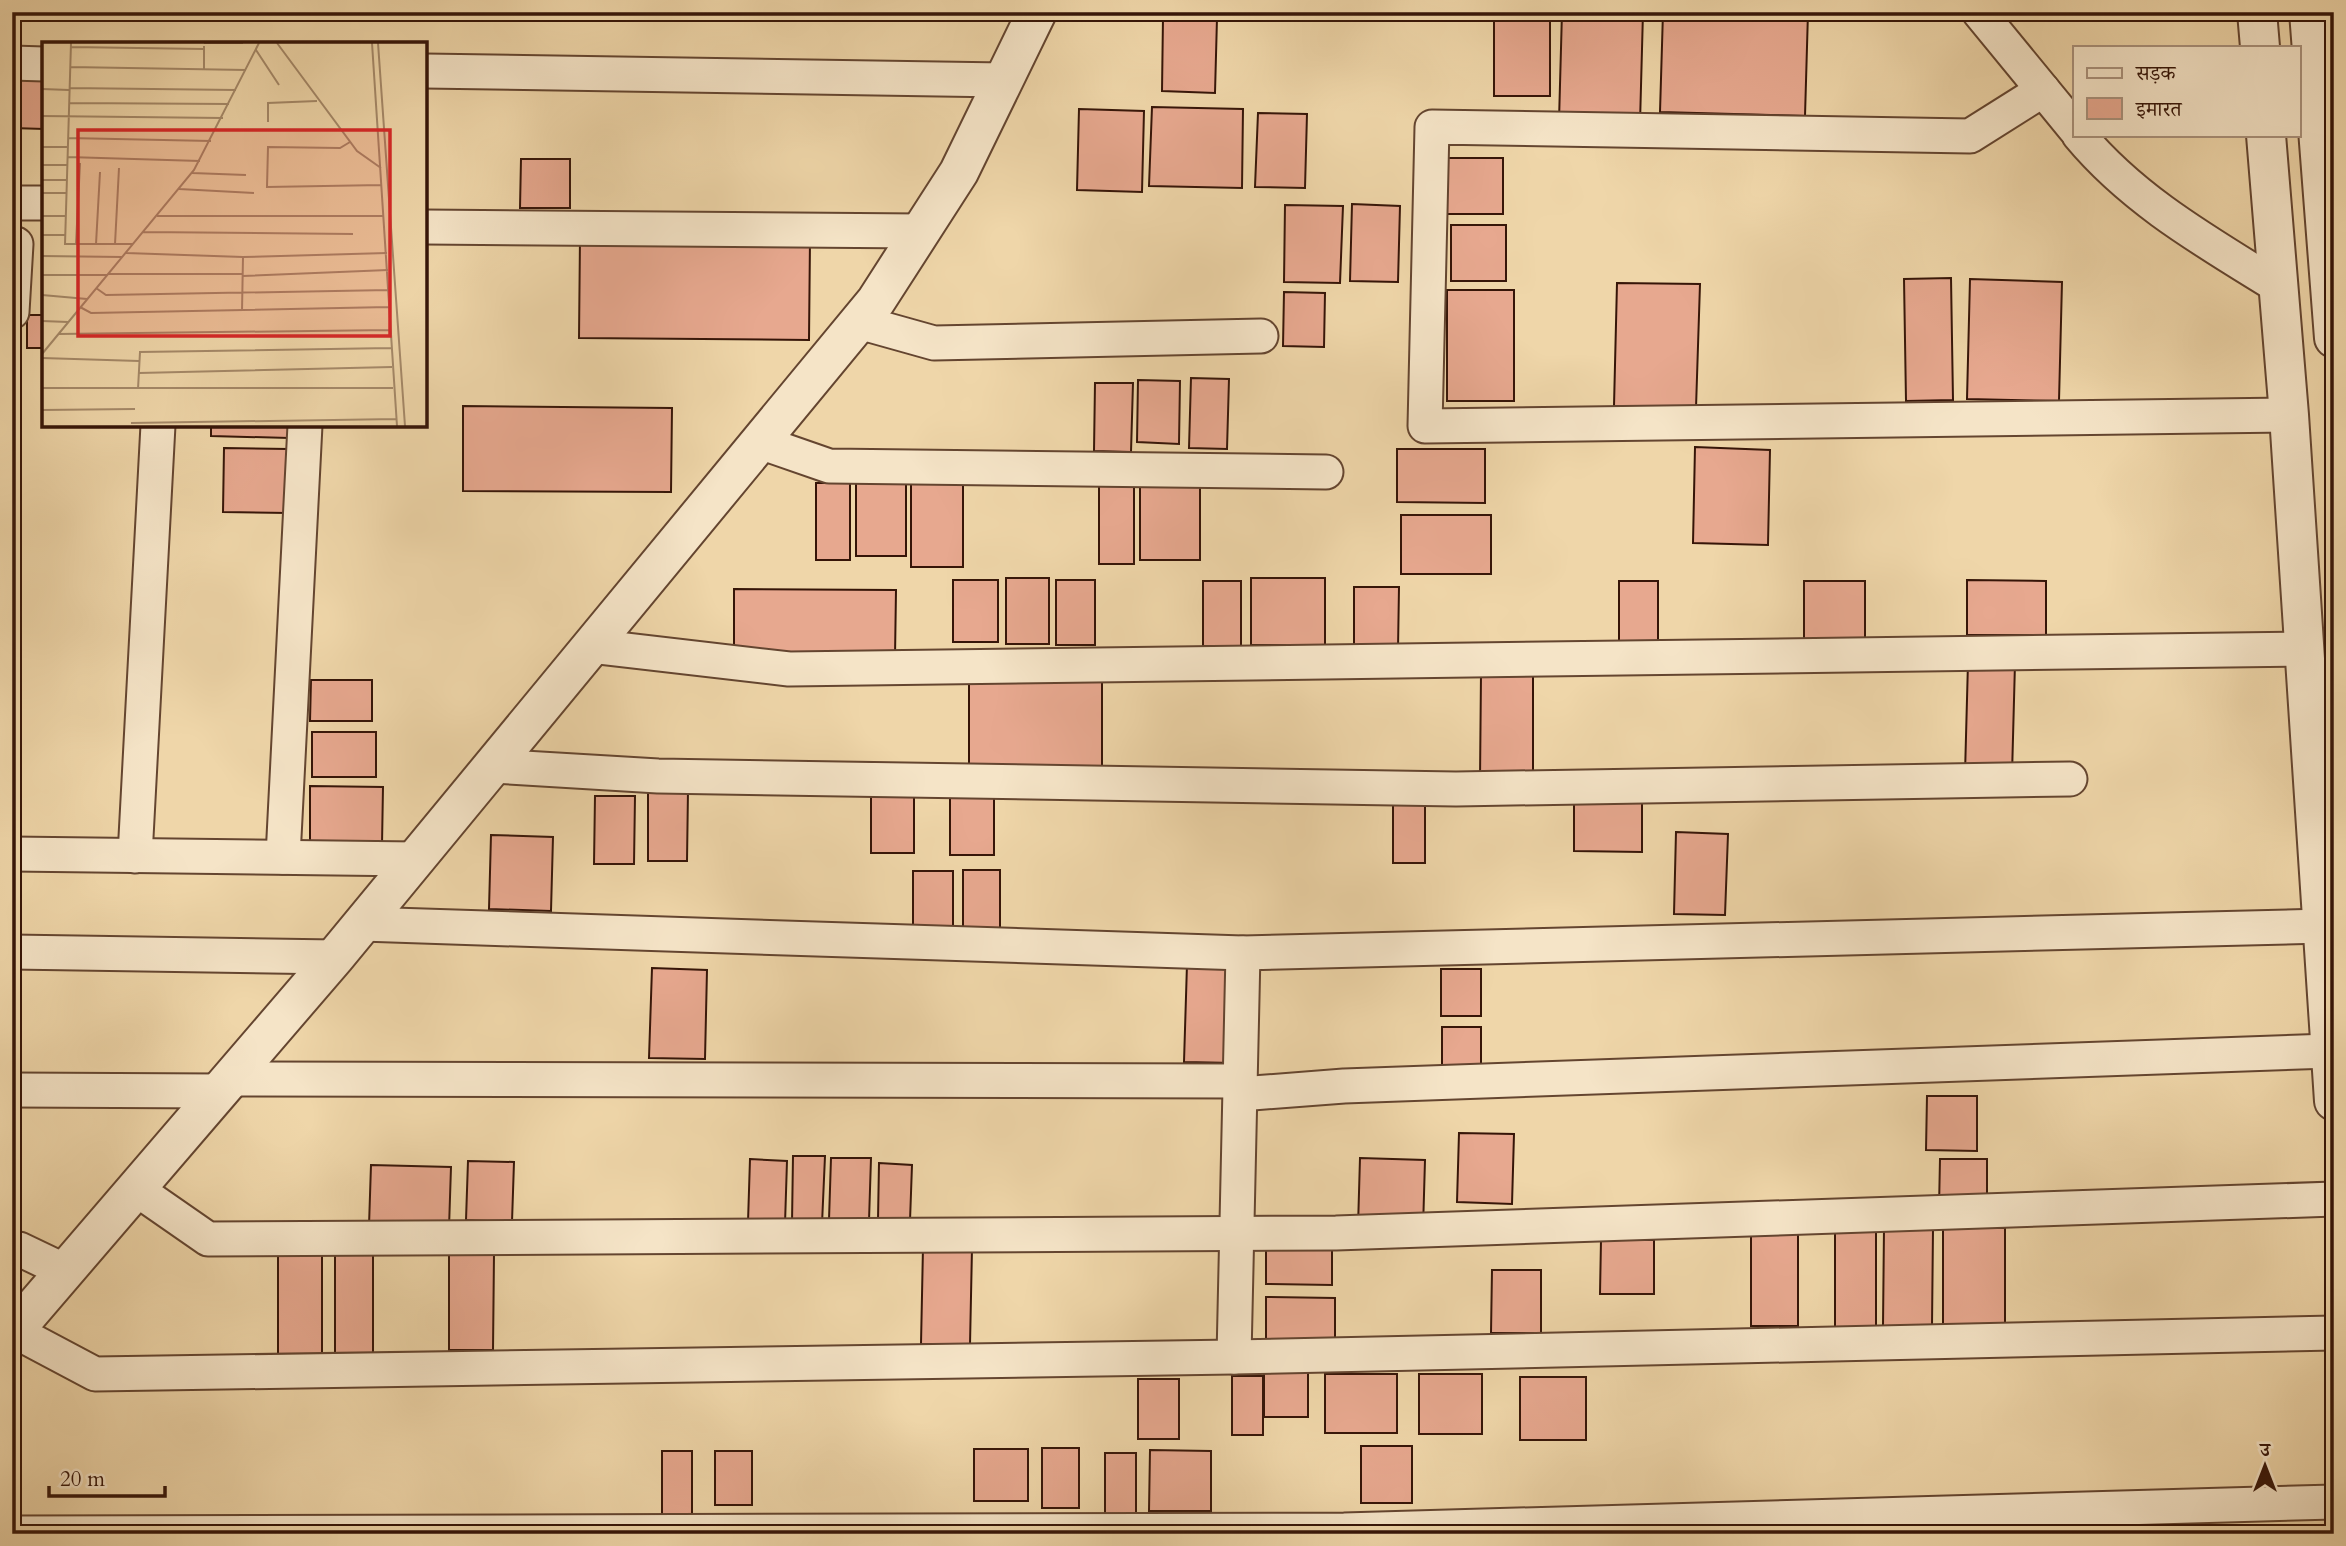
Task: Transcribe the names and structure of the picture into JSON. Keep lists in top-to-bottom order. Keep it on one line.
{"legend":["सड़क","इमारत"],"scale_bar":"20 m","north":"top"}
